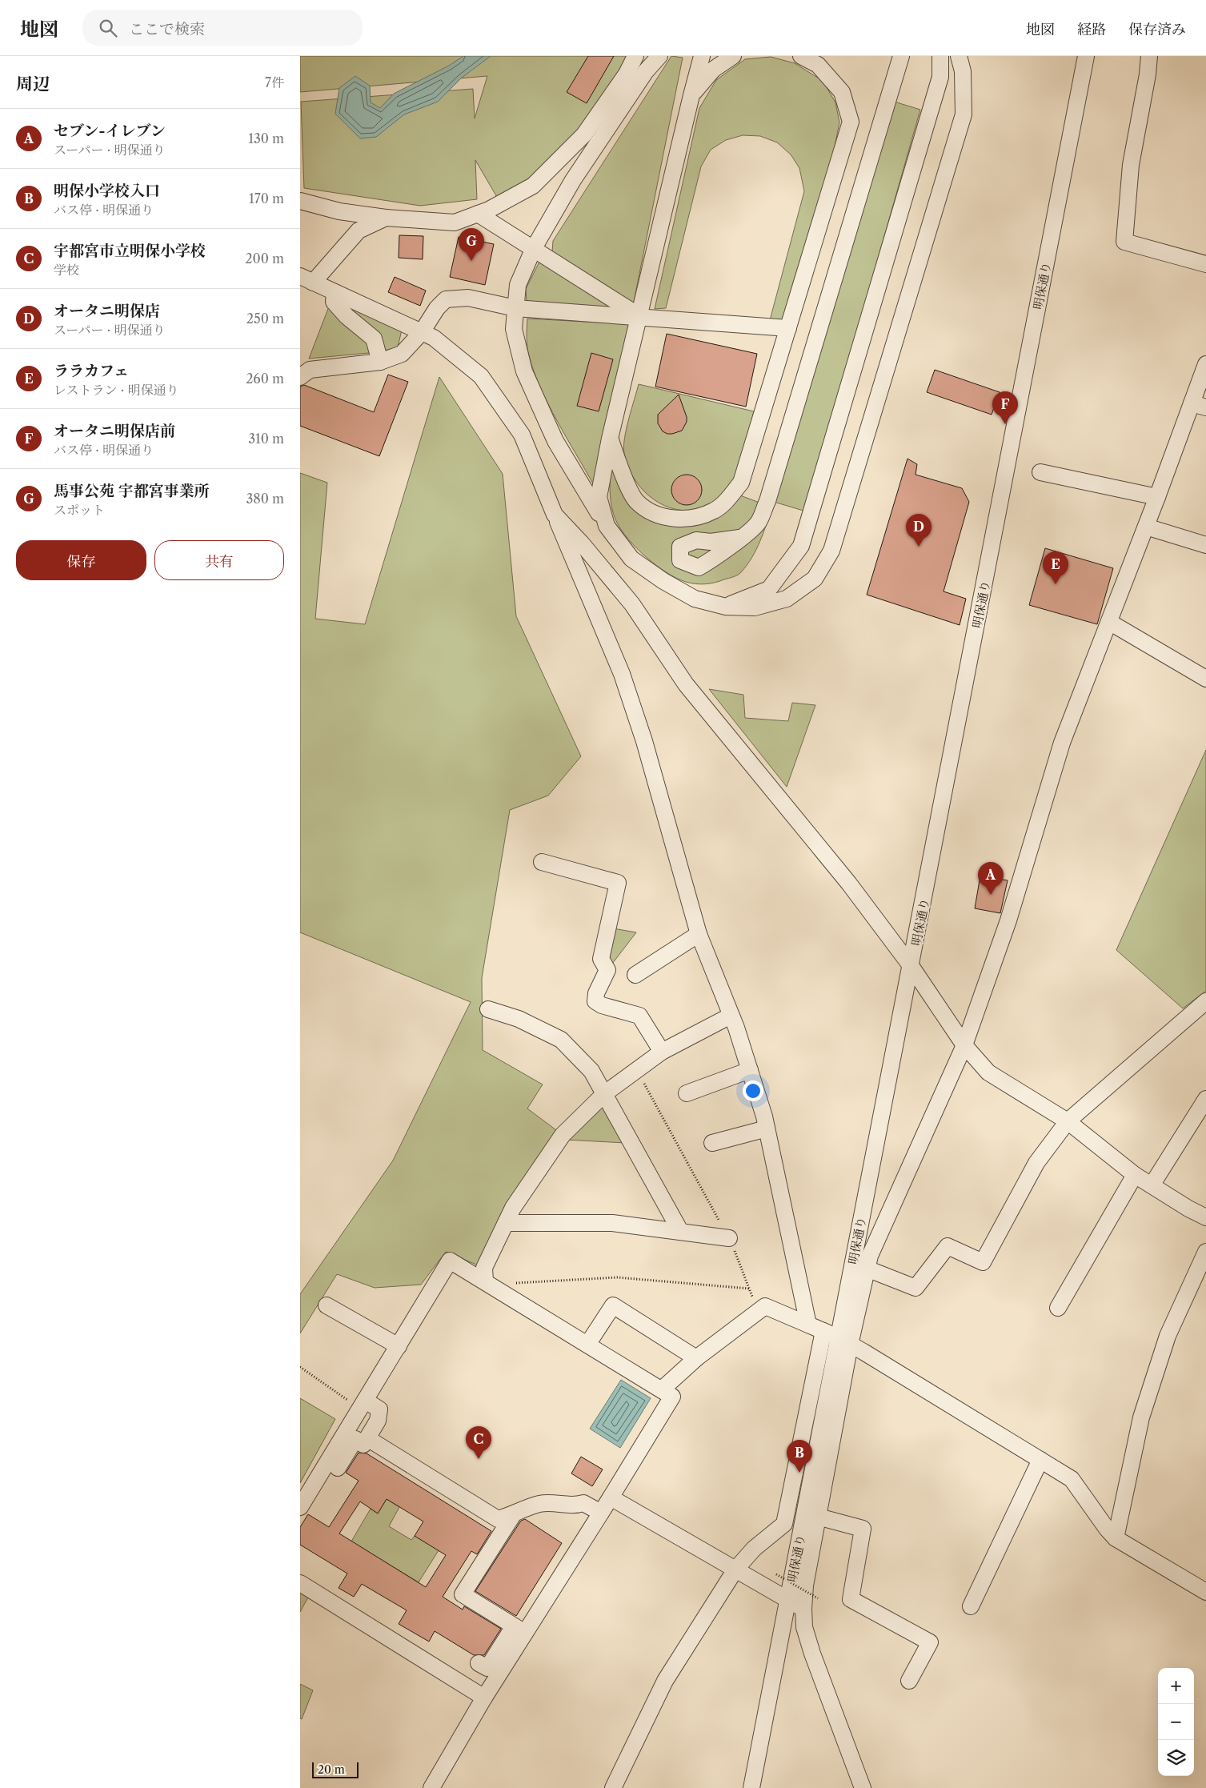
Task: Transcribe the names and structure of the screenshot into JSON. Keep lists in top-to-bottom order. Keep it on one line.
{"streets":{"street":["明保通り"]},"scale_bar":"20 m","page":{"header":"地図","search":"ここで検索","nav":["地図","経路","保存済み"],"heading":["周辺","7件"],"list":[{"mark":"A","name":"セブン-イレブン","note":"スーパー · 明保通り","value":"130 m"},{"mark":"B","name":"明保小学校入口","note":"バス停 · 明保通り","value":"170 m"},{"mark":"C","name":"宇都宮市立明保小学校","note":"学校","value":"200 m"},{"mark":"D","name":"オータニ明保店","note":"スーパー · 明保通り","value":"250 m"},{"mark":"E","name":"ララカフェ","note":"レストラン · 明保通り","value":"260 m"},{"mark":"F","name":"オータニ明保店前","note":"バス停 · 明保通り","value":"310 m"},{"mark":"G","name":"馬事公苑 宇都宮事業所","note":"スポット","value":"380 m"}],"pins":["G","F","D","E","A","C","B"],"buttons":["保存","共有"],"map_buttons":["+","−"],"scale":"20 m"}}
